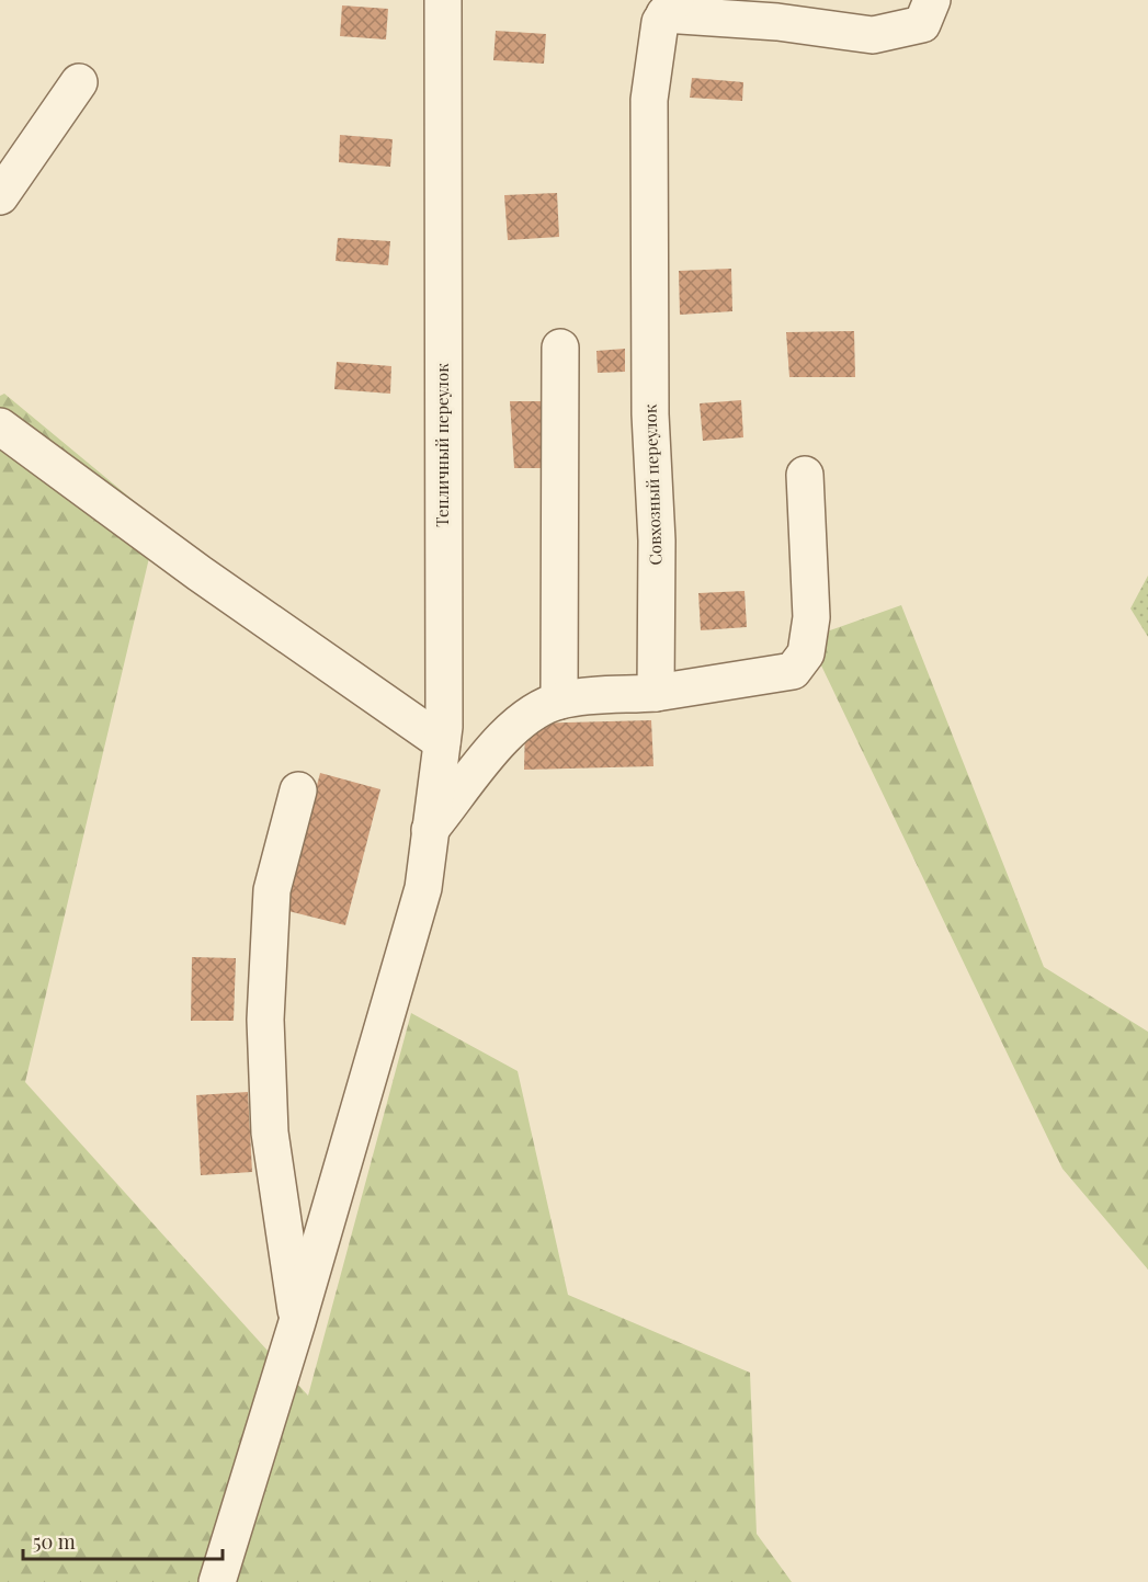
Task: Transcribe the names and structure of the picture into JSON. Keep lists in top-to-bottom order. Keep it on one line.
{"streets":{"street":["Тепличный переулок","Совхозный переулок"]},"scale_bar":"50 m"}
